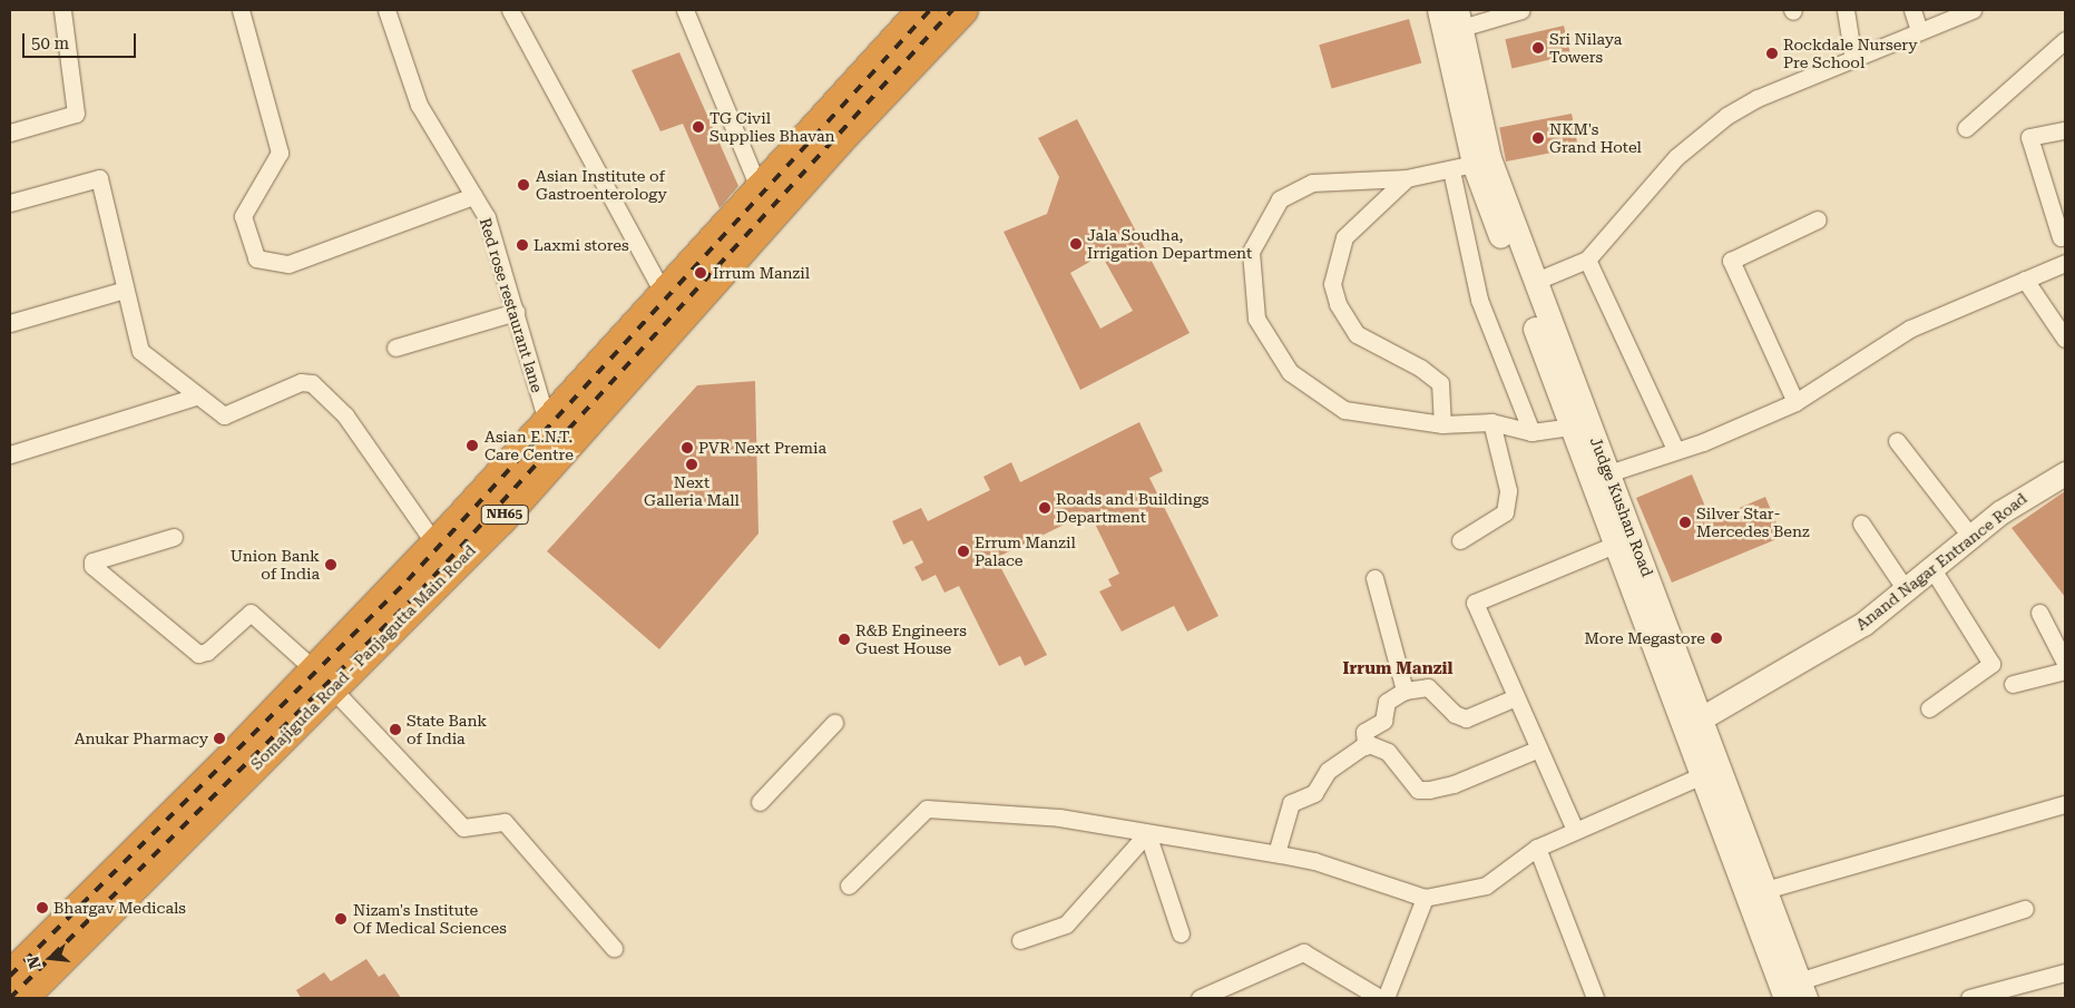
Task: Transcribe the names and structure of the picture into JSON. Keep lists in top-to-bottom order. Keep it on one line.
{"streets":{"highway":["NH65","Somajiguda Road - Panjagutta Main Road"],"main road":["Judge Kushan Road","Anand Nagar Entrance Road"],"street":["Red rose restaurant lane"]},"crossings":[["Red rose restaurant lane","Somajiguda Road - Panjagutta Main Road"],["Judge Kushan Road","Anand Nagar Entrance Road"]],"districts":["Irrum Manzil"],"places":["Sri Nilaya Towers","Rockdale Nursery Pre School","TG Civil Supplies Bhavan","NKM's Grand Hotel","Asian Institute of Gastroenterology","Jala Soudha, Irrigation Department","Laxmi stores","Irrum Manzil","Asian E.N.T. Care Centre","PVR Next Premia","Next Galleria Mall","Roads and Buildings Department","Silver Star- Mercedes Benz","Errum Manzil Palace","Union Bank of India","More Megastore","R&B Engineers Guest House","State Bank of India","Anukar Pharmacy","Bhargav Medicals","Nizam's Institute Of Medical Sciences"],"scale_bar":"50 m","north":"left"}
